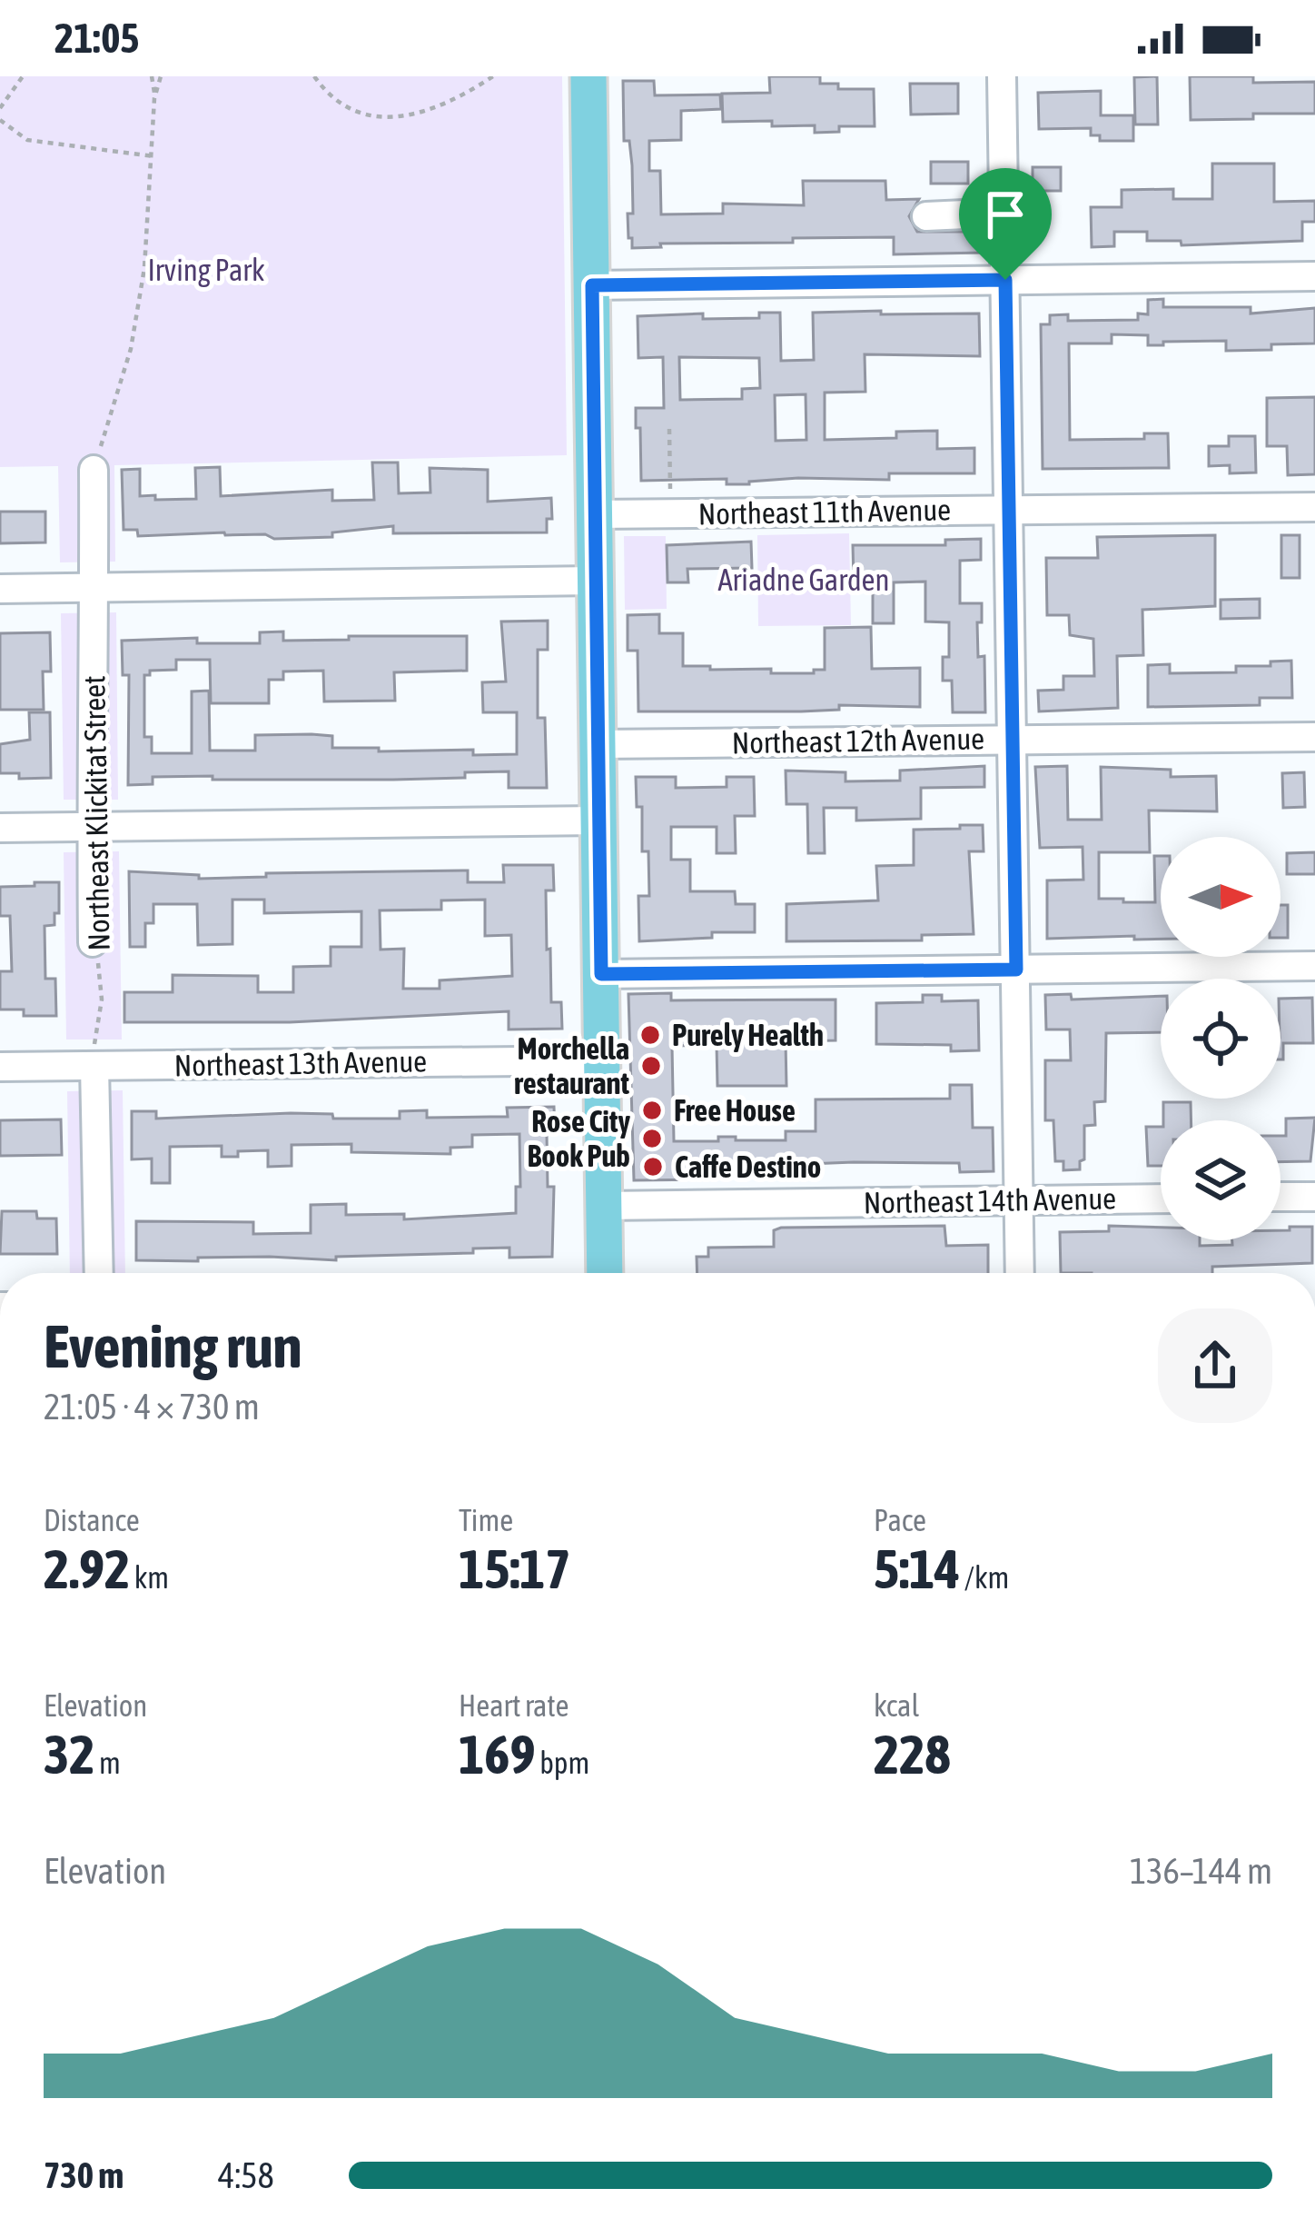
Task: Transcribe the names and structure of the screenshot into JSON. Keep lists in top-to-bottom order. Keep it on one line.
{"streets":{"street":["Northeast 11th Avenue","Northeast 12th Avenue","Northeast Klickitat Street","Northeast 13th Avenue","Northeast 14th Avenue"]},"crossings":[["Northeast Klickitat Street","Northeast 13th Avenue"]],"parks":["Irving Park","Ariadne Garden"],"places":["Purely Health","Morchella restaurant","Free House","Rose City Book Pub","Caffe Destino"],"north":"right","page":{"status":"21:05","heading":["Evening run","21:05 · 4 × 730 m"],"stats":[["Distance","2.92 km"],["Time","15:17"],["Pace","5:14 /km"],["Elevation","32 m"],["Heart rate","169 bpm"],["kcal","228"]],"chart":["Elevation","136–144 m"],"list":[{"name":"730 m","note":"4:58"}]}}
